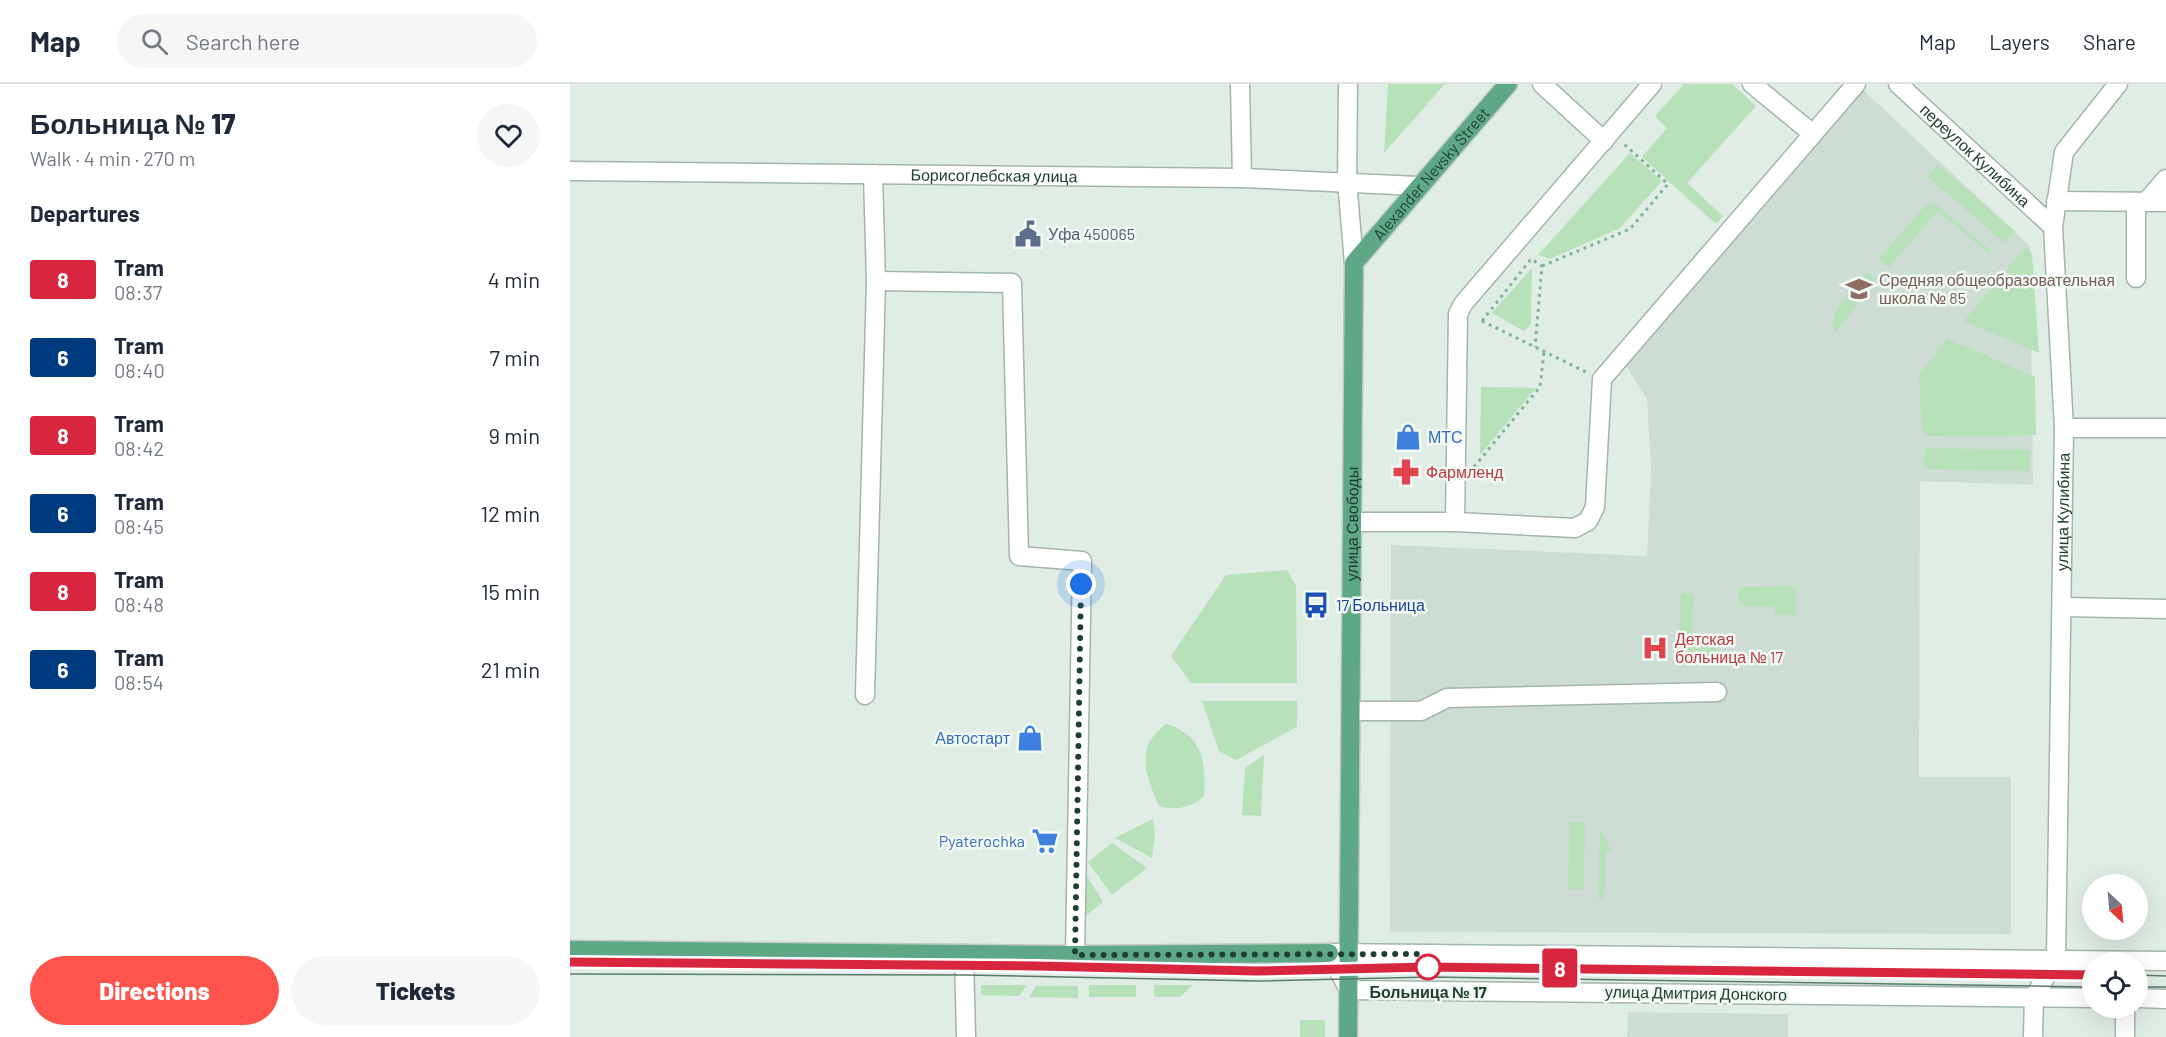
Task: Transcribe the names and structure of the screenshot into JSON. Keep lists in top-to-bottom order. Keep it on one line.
{"streets":{"main road":["Alexander Nevsky Street","улица Свободы"],"street":["переулок Кулибина","Борисоглебская улица","улица Кулибина","улица Дмитрия Донского"]},"crossings":[["переулок Кулибина","улица Кулибина"],["Alexander Nevsky Street","Борисоглебская улица"],["Alexander Nevsky Street","улица Свободы"],["Борисоглебская улица","улица Свободы"],["улица Свободы","улица Дмитрия Донского"]],"places":{"public building":["Уфа 450065"],"school or university":["Средняя общеобразовательная школа № 85"],"shop":["МТС","Автостарт"],"pharmacy":["Фармленд"],"bus stop":["17 Больница"],"hospital":["Детская больница № 17"],"supermarket":["Pyaterochka"],"other":["Больница № 17"]},"lines":["tram line 8"],"north":"bottom right","page":{"header":"Map","search":"Search here","nav":["Map","Layers","Share"],"heading":[["Больница № 17","Walk · 4 min · 270 m"],"Departures"],"on_map":"8","list":[{"mark":"8","name":"Tram","note":"08:37","value":"4 min"},{"mark":"6","name":"Tram","note":"08:40","value":"7 min"},{"mark":"8","name":"Tram","note":"08:42","value":"9 min"},{"mark":"6","name":"Tram","note":"08:45","value":"12 min"},{"mark":"8","name":"Tram","note":"08:48","value":"15 min"},{"mark":"6","name":"Tram","note":"08:54","value":"21 min"}],"buttons":["Directions","Tickets"]}}
